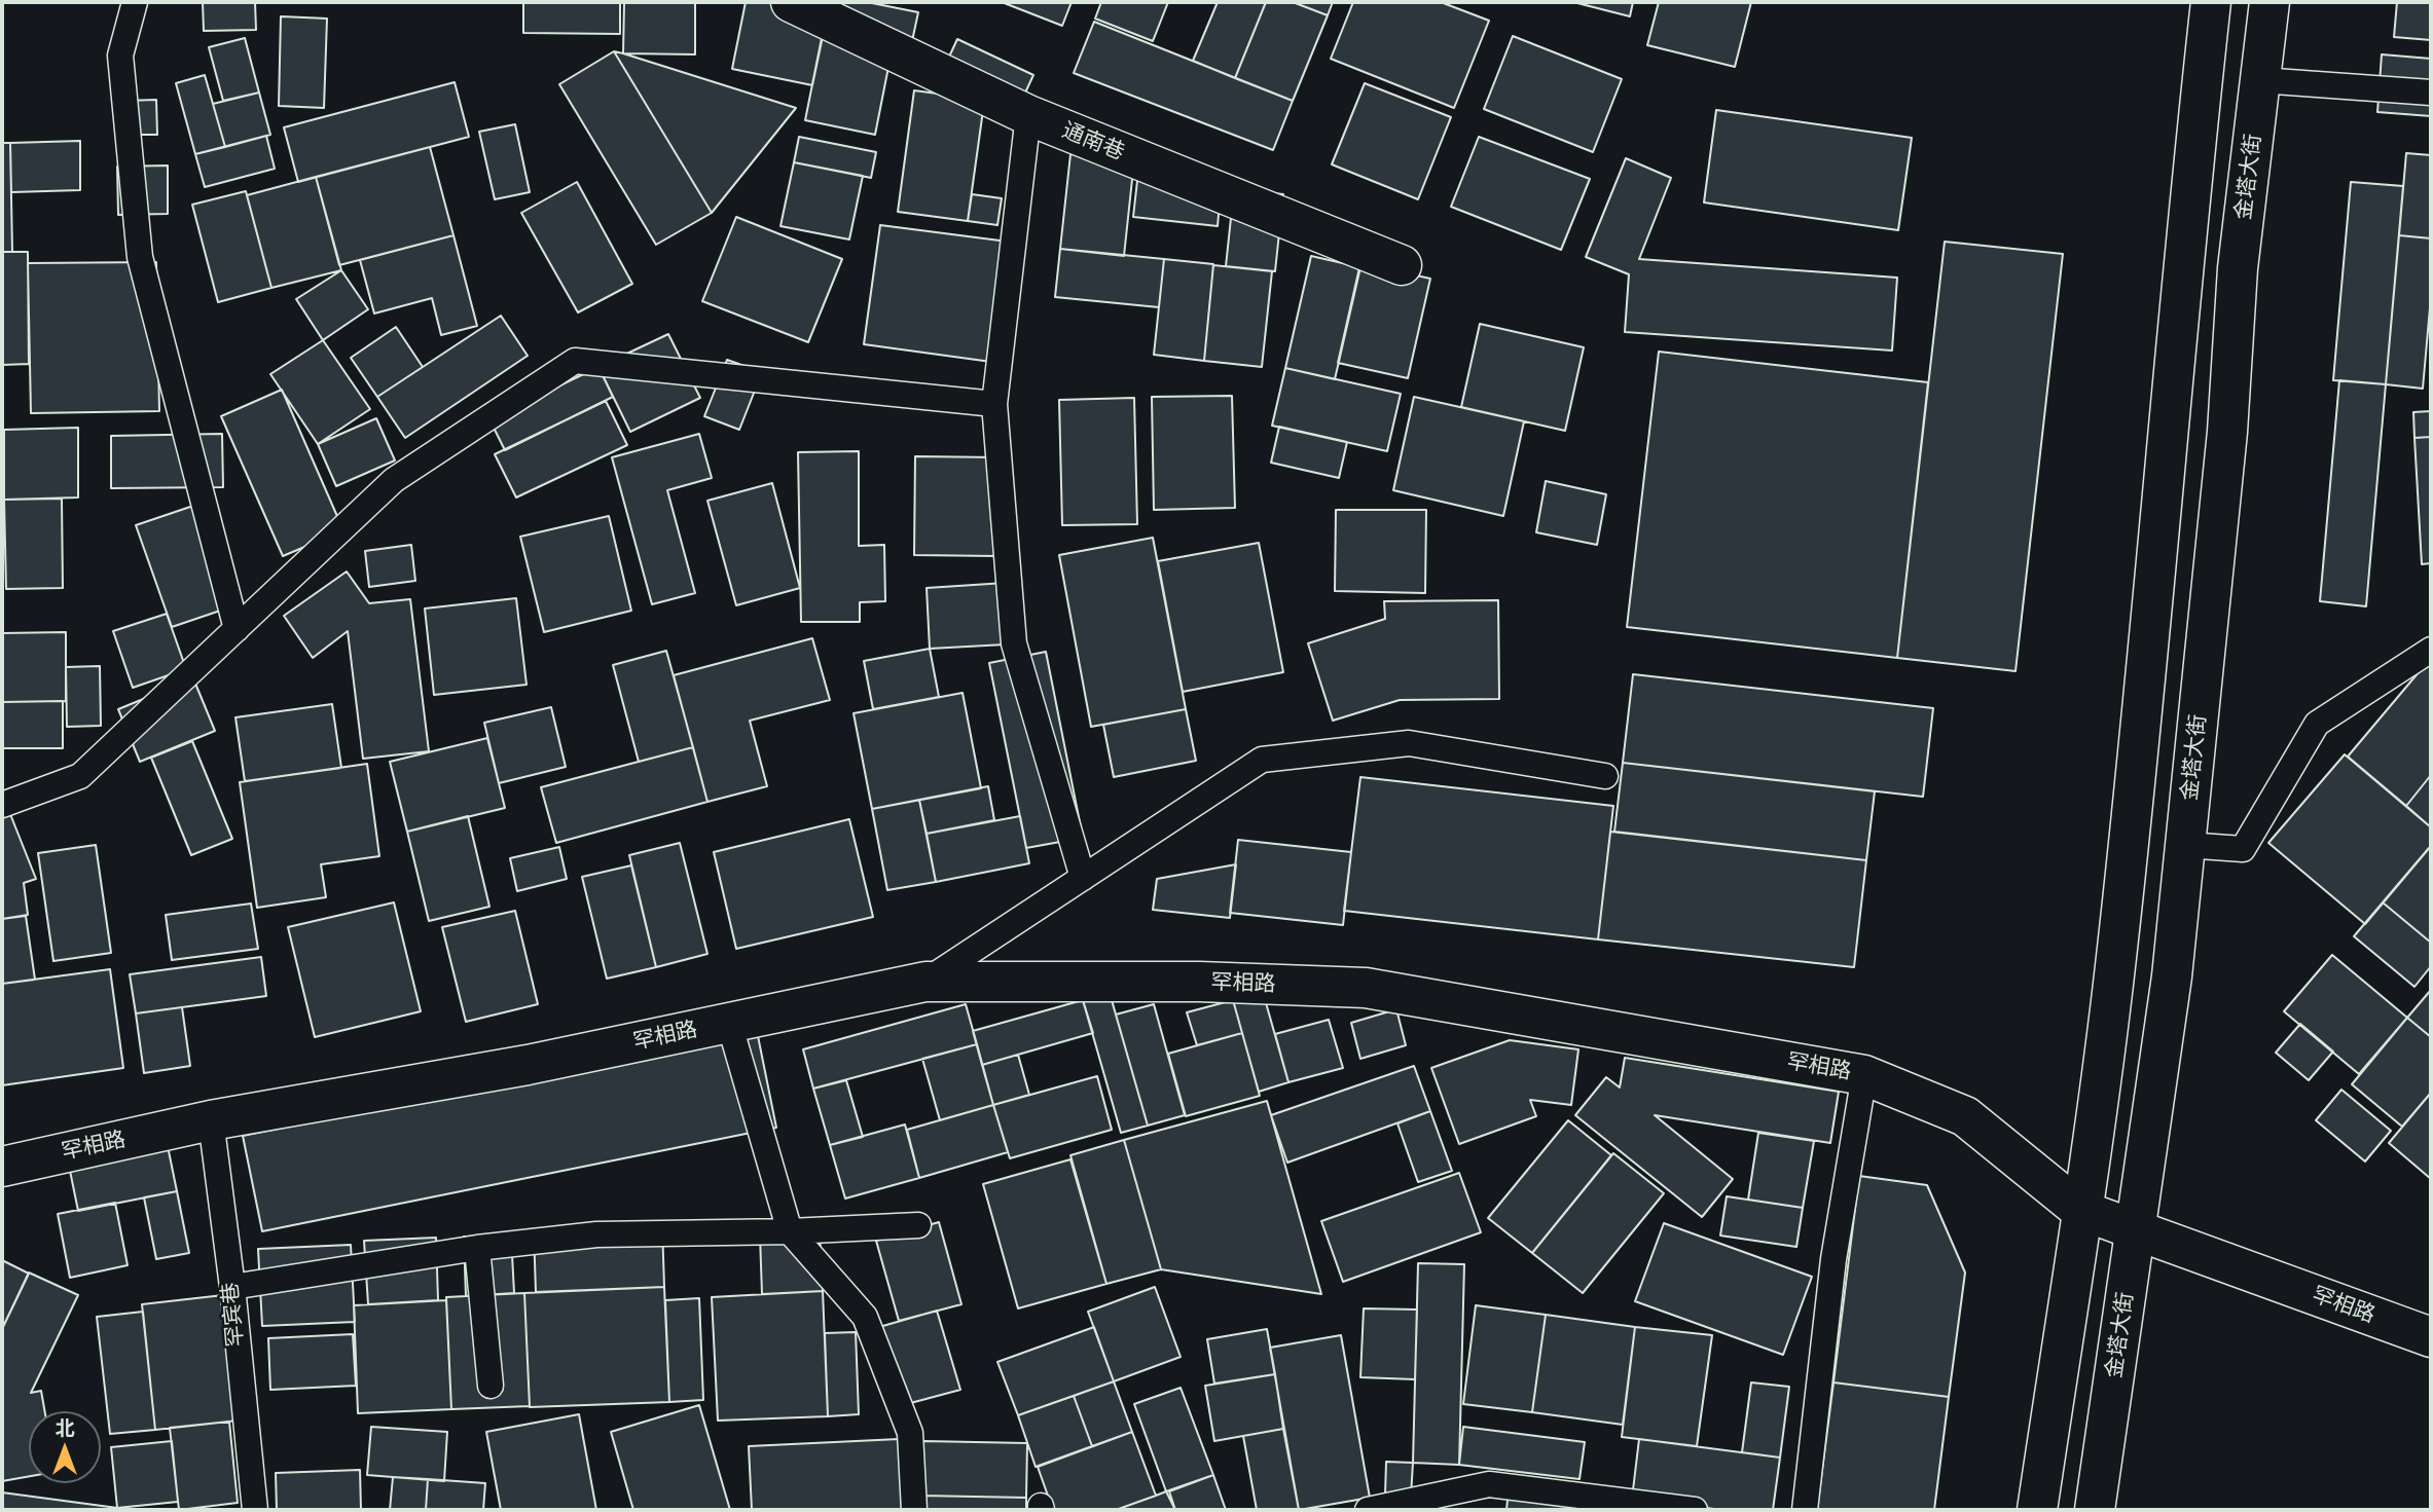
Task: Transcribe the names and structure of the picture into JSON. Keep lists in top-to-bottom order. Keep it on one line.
{"streets":{"street":["通南巷","金塔大街","罕相路"],"lane":["罕宾巷"]},"crossings":[["金塔大街","罕相路"],["罕相路","罕宾巷"]],"north":"top"}
